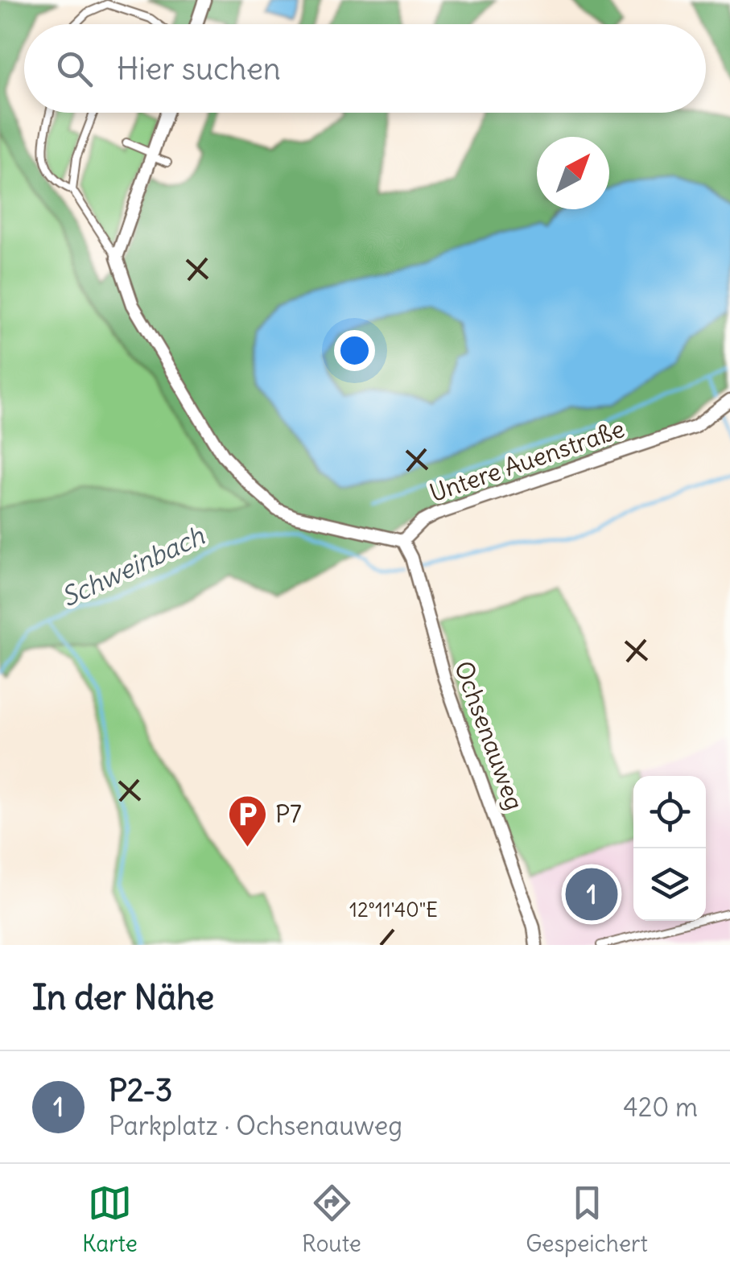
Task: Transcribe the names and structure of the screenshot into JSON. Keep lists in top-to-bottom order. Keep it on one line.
{"streets":{"street":["Untere Auenstraße","Ochsenauweg"]},"crossings":[["Untere Auenstraße","Ochsenauweg"]],"water":["Schweinbach"],"places":{"parking":["P7"]},"north":"top right","page":{"search":"Hier suchen","pins":"1","heading":"In der Nähe","list":[{"mark":"1","name":"P2-3","note":"Parkplatz · Ochsenauweg","value":"420 m"}],"nav":["Karte","Route","Gespeichert"]},"coordinates":["12°11'40\"E"]}
